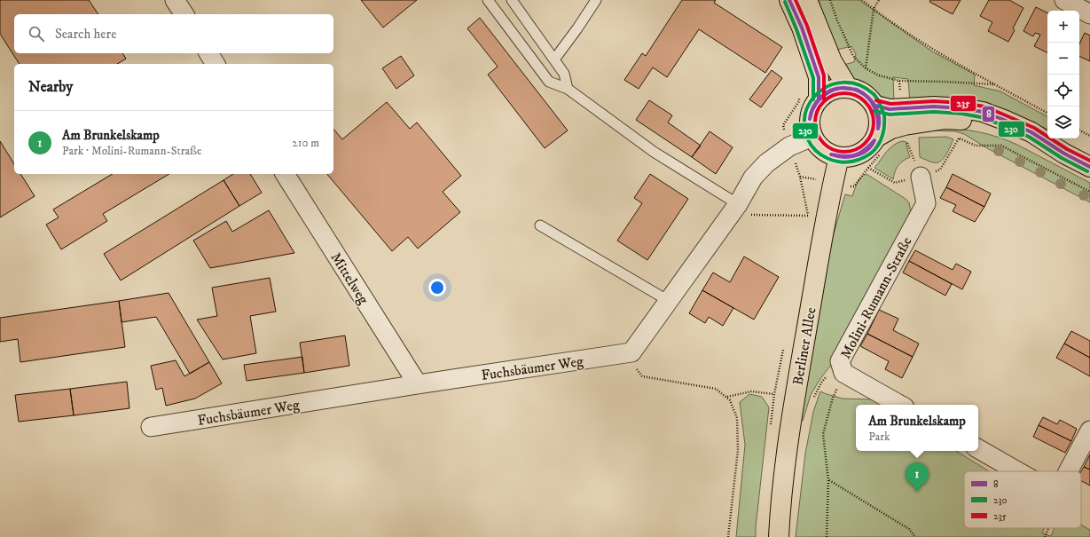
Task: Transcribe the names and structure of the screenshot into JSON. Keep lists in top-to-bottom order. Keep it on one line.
{"streets":{"main road":["Berliner Allee"],"street":["Mittelweg","Molini-Rumann-Straße","Fuchsbäumer Weg"]},"crossings":[["Mittelweg","Fuchsbäumer Weg"]],"lines":["transit line 8","transit line 235","transit line 230"],"legend":["8","230","235"],"page":{"map_buttons":["+","−"],"search":"Search here","heading":"Nearby","list":[{"mark":"1","name":"Am Brunkelskamp","note":"Park · Molini-Rumann-Straße","value":"210 m"}],"popup":["Am Brunkelskamp","Park"],"pins":"1"}}
